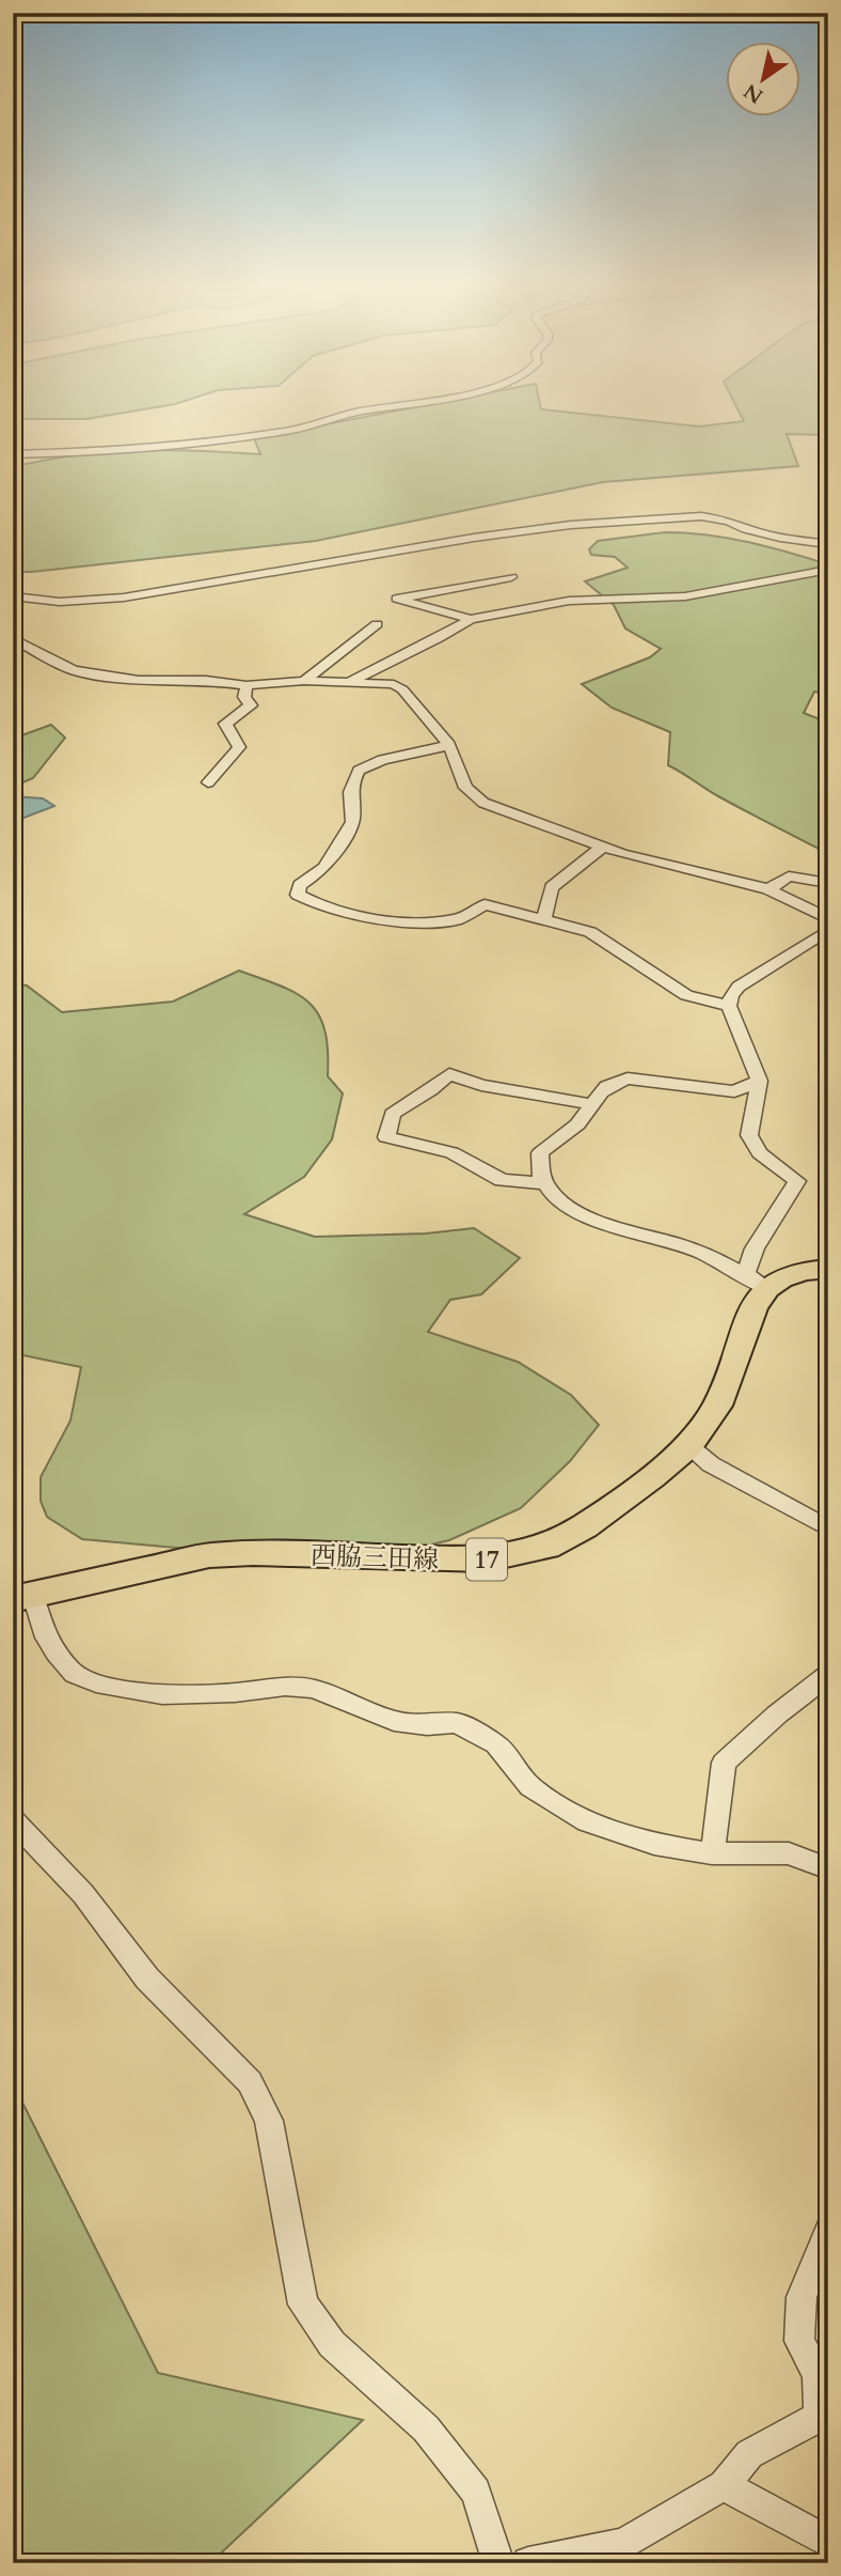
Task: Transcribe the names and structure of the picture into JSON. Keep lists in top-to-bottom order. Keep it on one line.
{"streets":{"main road":["西脇三田線","17"]},"north":"bottom left"}
